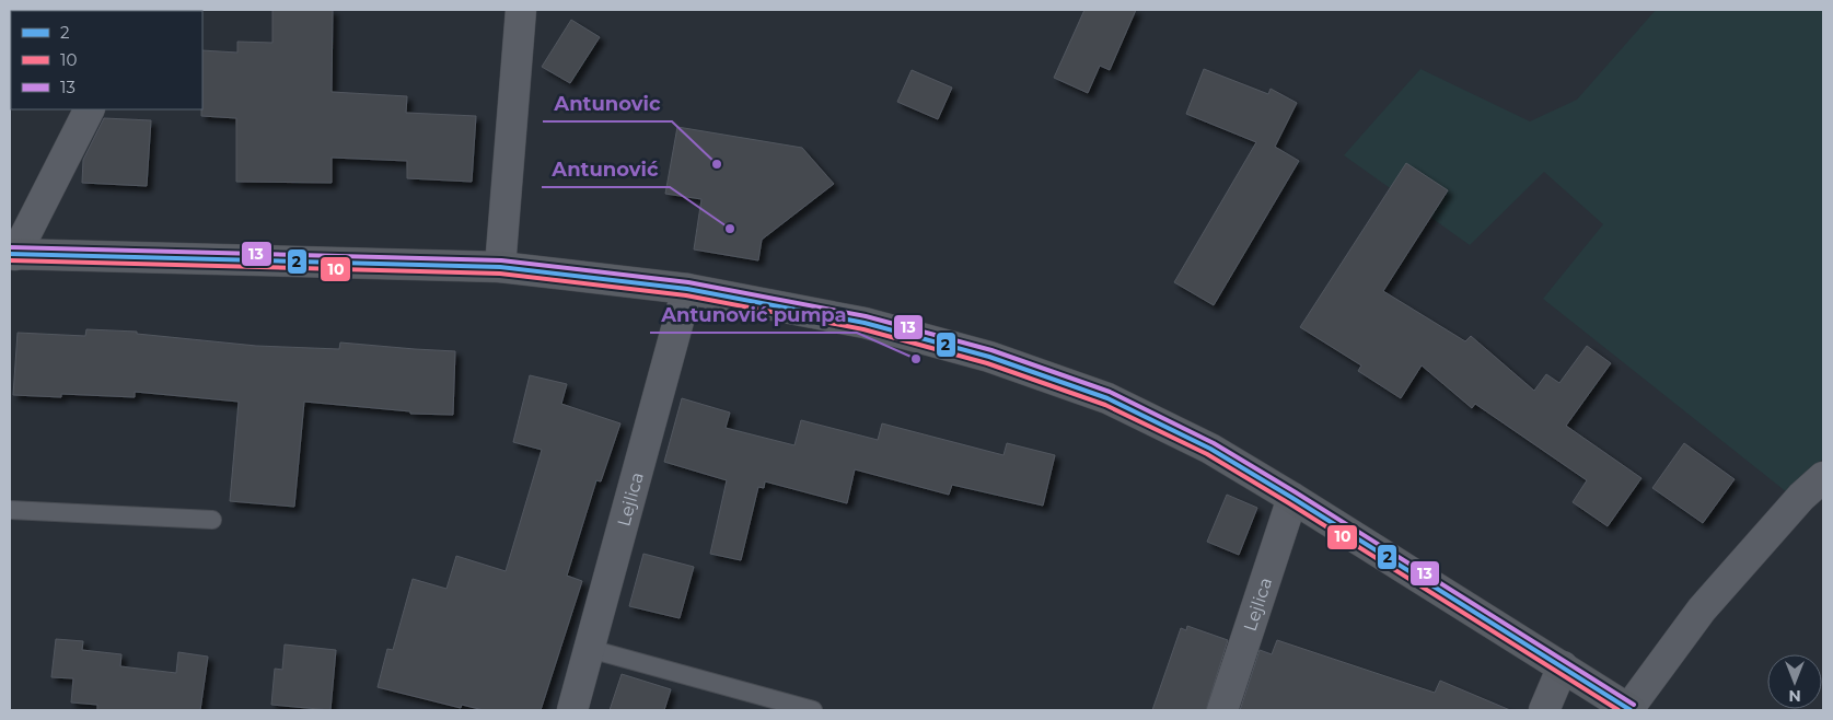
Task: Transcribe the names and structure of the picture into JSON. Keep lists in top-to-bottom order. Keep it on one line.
{"streets":{"street":["Lejlica"]},"places":["Antunovic","Antunović","Antunović pumpa"],"lines":["transit line 13","transit line 2","transit line 10"],"legend":["2","10","13"],"north":"bottom"}
